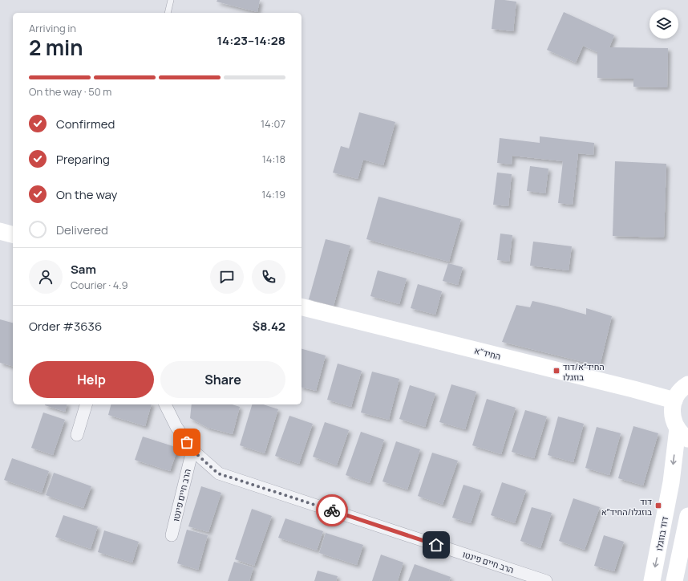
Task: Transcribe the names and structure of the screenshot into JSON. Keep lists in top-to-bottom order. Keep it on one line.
{"streets":{"street":["החיד\"א","הרב חיים פינטו","דוד בוזגלו"]},"places":{"transit":["החיד״א/דוד בוזגלו","דוד בוזגלו/החיד״א"]},"page":{"heading":["2 min","Arriving in","14:23–14:28"],"panel":["Sam","Courier · 4.9","Order #3636","$8.42"],"bar":"On the way · 50 m","list":[["Confirmed","14:07"],["Preparing","14:18"],["On the way","14:19"],"Delivered"],"buttons":["Help","Share"]}}
